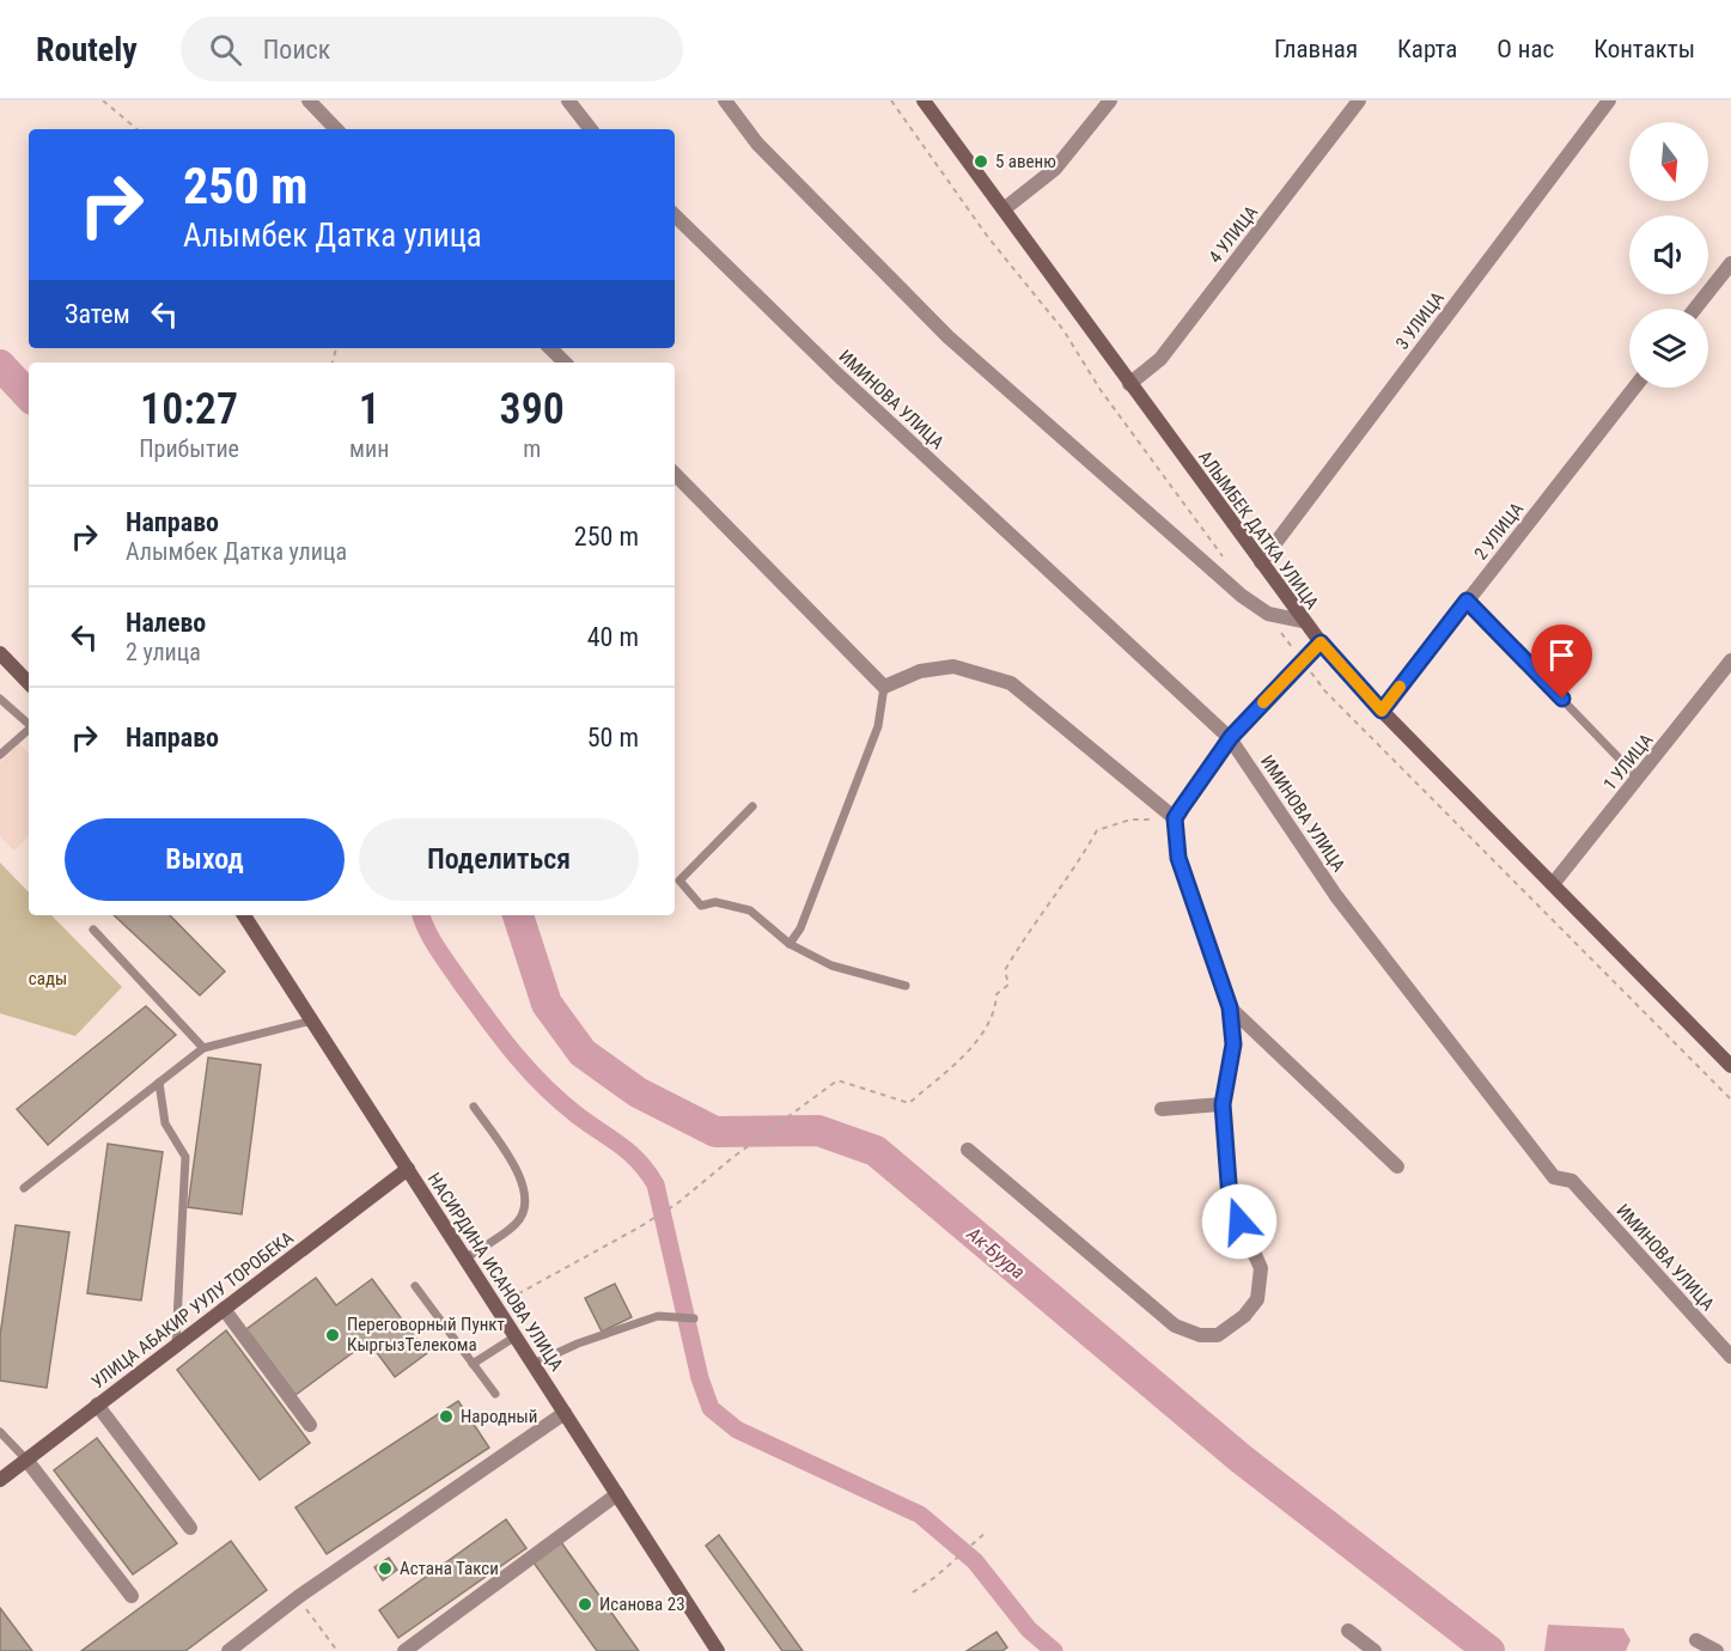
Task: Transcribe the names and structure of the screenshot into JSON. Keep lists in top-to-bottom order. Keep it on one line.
{"streets":{"main road":["АЛЫМБЕК ДАТКА УЛИЦА","НАСИРДИНА ИСАНОВА УЛИЦА","УЛИЦА АБАКИР УУЛУ ТОРОБЕКА"],"street":["4 УЛИЦА","3 УЛИЦА","ИМИНОВА УЛИЦА","2 УЛИЦА","1 УЛИЦА"]},"crossings":[["4 УЛИЦА","АЛЫМБЕК ДАТКА УЛИЦА"],["3 УЛИЦА","АЛЫМБЕК ДАТКА УЛИЦА"],["АЛЫМБЕК ДАТКА УЛИЦА","2 УЛИЦА"],["АЛЫМБЕК ДАТКА УЛИЦА","1 УЛИЦА"],["НАСИРДИНА ИСАНОВА УЛИЦА","УЛИЦА АБАКИР УУЛУ ТОРОБЕКА"]],"water":["Ак-Буура"],"parks":["сады"],"places":["5 авеню","Переговорный Пункт КыргызТелекома","Народный","Астана Такси","Исанова 23"],"north":"bottom","page":{"header":"Routely","search":"Поиск","nav":["Главная","Карта","О нас","Контакты"],"turn":["250 m","Алымбек Датка улица"],"then":"Затем","eta":["10:27","Прибытие","1","мин","390","m"],"list":[{"name":"Направо","note":"Алымбек Датка улица","value":"250 m"},{"name":"Налево","note":"2 улица","value":"40 m"},{"name":"Направо","value":"50 m"}],"buttons":["Выход","Поделиться"]}}
